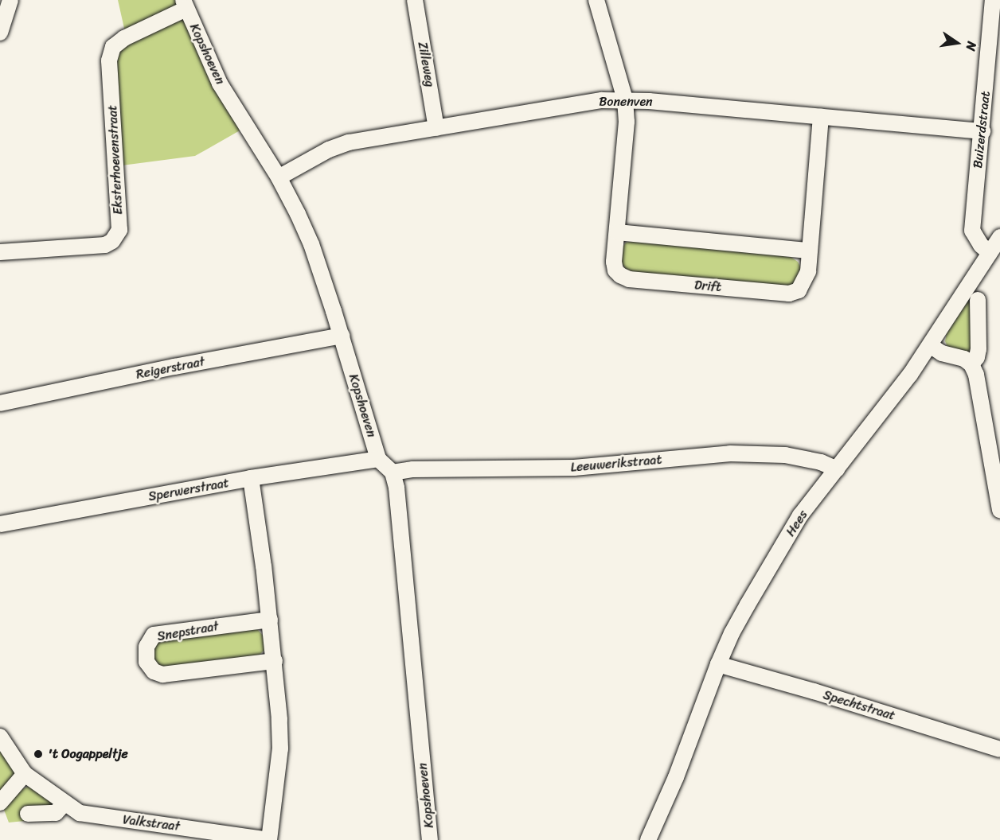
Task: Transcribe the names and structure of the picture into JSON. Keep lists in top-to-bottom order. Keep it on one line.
{"streets":{"street":["Kopshoeven","Zilleweg","Bonenven","Buizerdstraat","Eksterhoevenstraat","Drift","Reigerstraat","Leeuwerikstraat","Sperwerstraat","Hees","Snepstraat","Spechtstraat","Valkstraat"]},"crossings":[["Kopshoeven","Bonenven"],["Kopshoeven","Eksterhoevenstraat"],["Kopshoeven","Reigerstraat"],["Kopshoeven","Leeuwerikstraat"],["Kopshoeven","Sperwerstraat"],["Zilleweg","Bonenven"],["Bonenven","Buizerdstraat"],["Bonenven","Drift"],["Buizerdstraat","Hees"],["Leeuwerikstraat","Hees"],["Hees","Spechtstraat"]],"places":["'t Oogappeltje"],"north":"right"}
